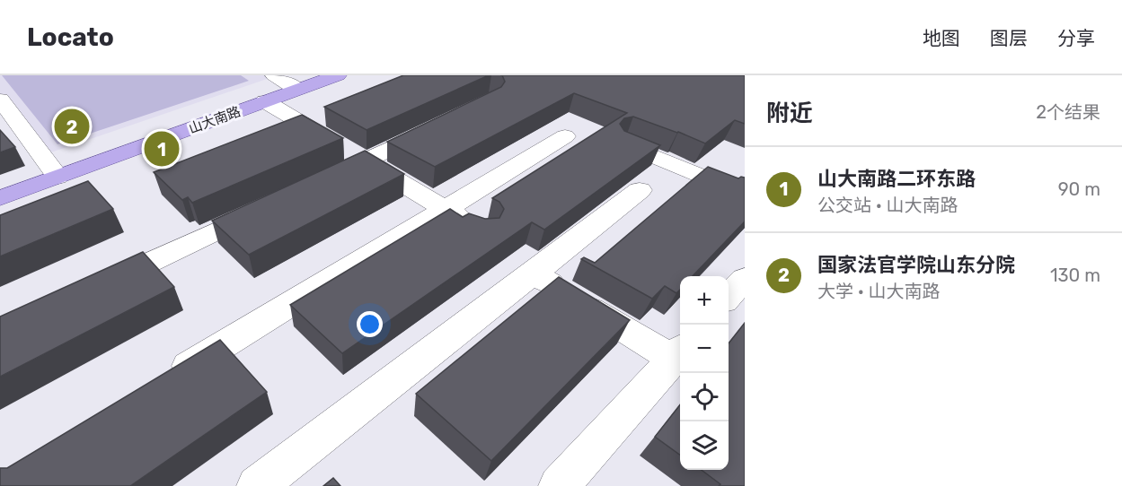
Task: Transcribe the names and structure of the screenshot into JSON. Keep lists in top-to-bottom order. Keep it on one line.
{"streets":{"main road":["山大南路"]},"page":{"header":"Locato","nav":["地图","图层","分享"],"heading":["附近","2个结果"],"pins":["2","1"],"list":[{"mark":"1","name":"山大南路二环东路","note":"公交站 · 山大南路","value":"90 m"},{"mark":"2","name":"国家法官学院山东分院","note":"大学 · 山大南路","value":"130 m"}],"map_buttons":["+","−"]}}
